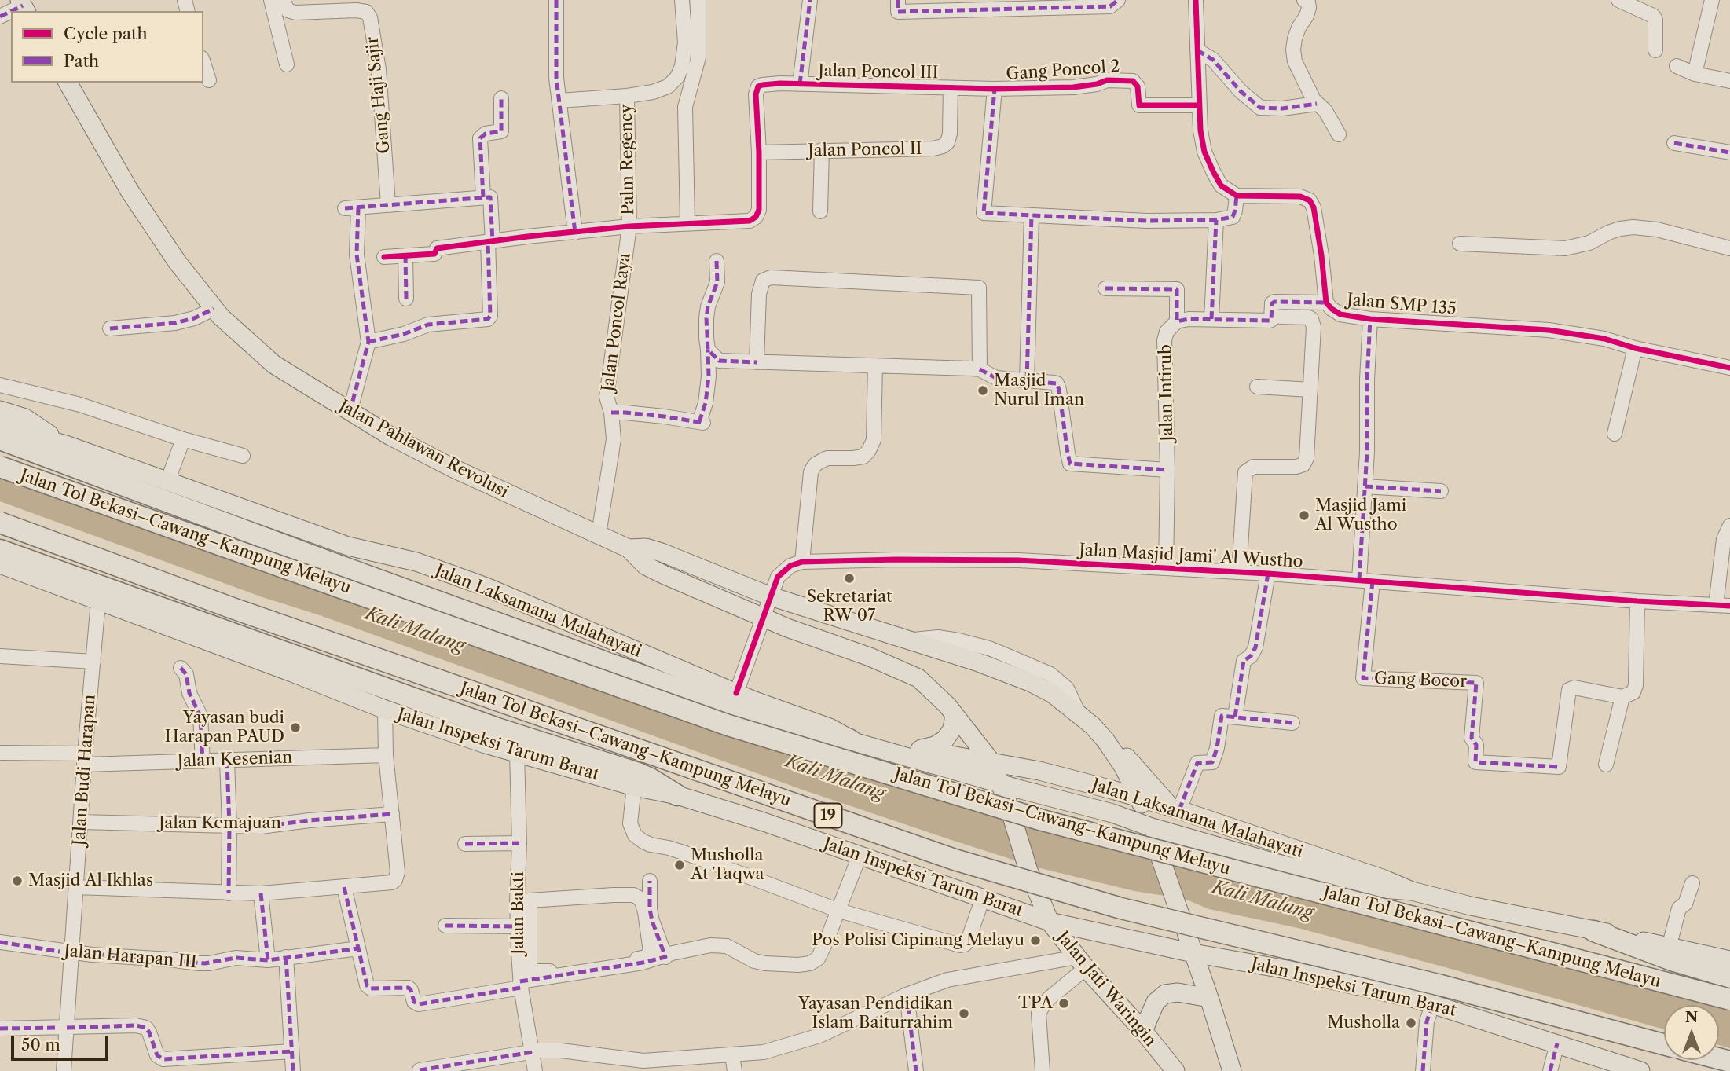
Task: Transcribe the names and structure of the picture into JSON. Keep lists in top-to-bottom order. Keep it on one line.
{"streets":{"highway":["Jalan Tol Bekasi–Cawang–Kampung Melayu","19"],"main road":["Jalan Pahlawan Revolusi","Jalan Laksamana Malahayati","Jalan Inspeksi Tarum Barat","Jalan Jati Waringin"],"street":["Gang Poncol 2","Jalan Poncol III","Gang Haji Sajir","Jalan Poncol II","Palm Regency","Jalan SMP 135","Jalan Poncol Raya","Jalan Intirub","Jalan Masjid Jami' Al Wustho","Gang Bocor","Jalan Kesenian","Jalan Budi Harapan","Jalan Kemajuan","Jalan Bakti","Jalan Harapan III"]},"crossings":[["Gang Poncol 2","Jalan Poncol III"],["Jalan Poncol III","Jalan Poncol II"],["Palm Regency","Jalan Poncol Raya"],["Jalan SMP 135","Jalan Intirub"],["Jalan Poncol Raya","Jalan Pahlawan Revolusi"],["Jalan Intirub","Jalan Masjid Jami' Al Wustho"],["Jalan Pahlawan Revolusi","Jalan Masjid Jami' Al Wustho"],["Jalan Pahlawan Revolusi","Jalan Jati Waringin"],["Jalan Masjid Jami' Al Wustho","Jalan Laksamana Malahayati"],["Jalan Masjid Jami' Al Wustho","Gang Bocor"],["Jalan Masjid Jami' Al Wustho","Jalan Jati Waringin"],["Jalan Laksamana Malahayati","Jalan Jati Waringin"],["Jalan Inspeksi Tarum Barat","Jalan Budi Harapan"],["Jalan Inspeksi Tarum Barat","Jalan Bakti"],["Jalan Inspeksi Tarum Barat","Jalan Jati Waringin"],["Jalan Kesenian","Jalan Budi Harapan"],["Jalan Budi Harapan","Jalan Kemajuan"],["Jalan Budi Harapan","Jalan Harapan III"]],"water":["Kali Malang"],"places":["Masjid Nurul Iman","Masjid Jami Al Wustho","Sekretariat RW 07","Yayasan budi Harapan PAUD","Musholla At Taqwa","Masjid Al Ikhlas","Pos Polisi Cipinang Melayu","TPA","Yayasan Pendidikan Islam Baiturrahim","Musholla"],"legend":["Cycle path","Path"],"scale_bar":"50 m","north":"top"}
